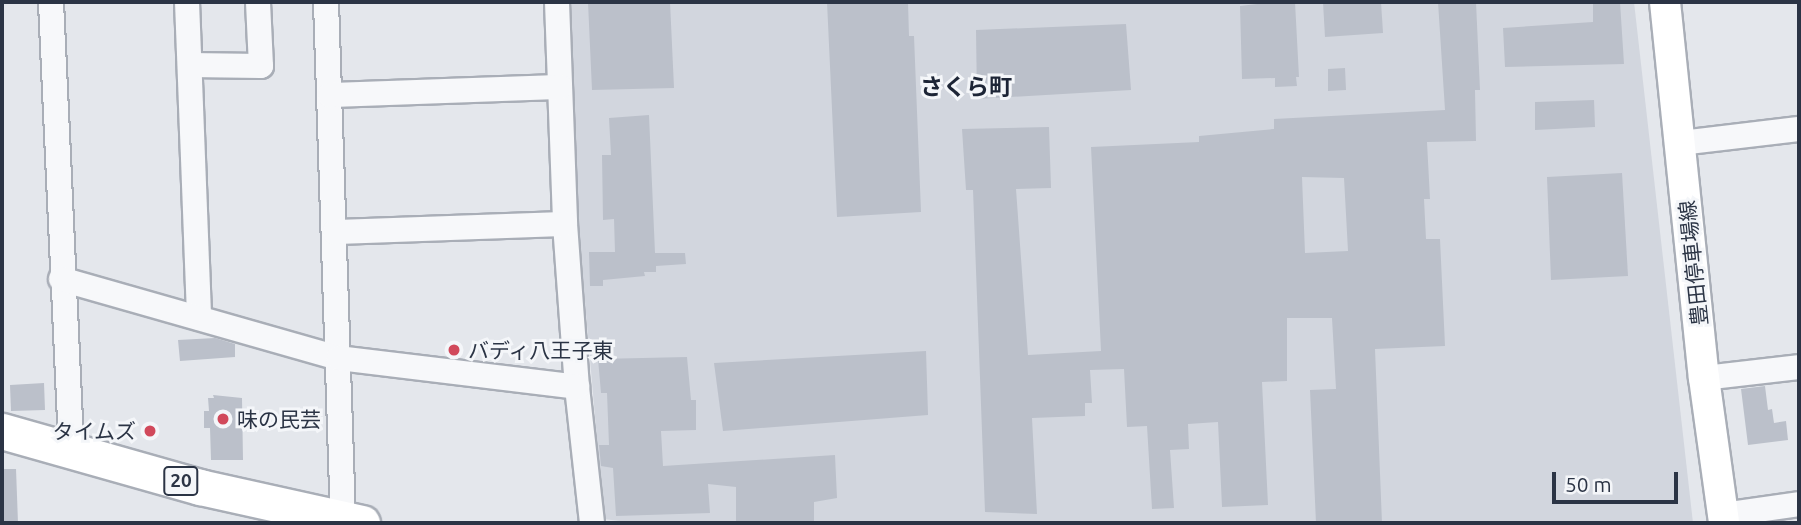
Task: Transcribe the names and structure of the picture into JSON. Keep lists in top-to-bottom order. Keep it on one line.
{"streets":{"highway":["20"],"main road":["豊田停車場線"]},"districts":["さくら町"],"places":["バディ八王子東","味の民芸","タイムズ"],"scale_bar":"50 m"}
